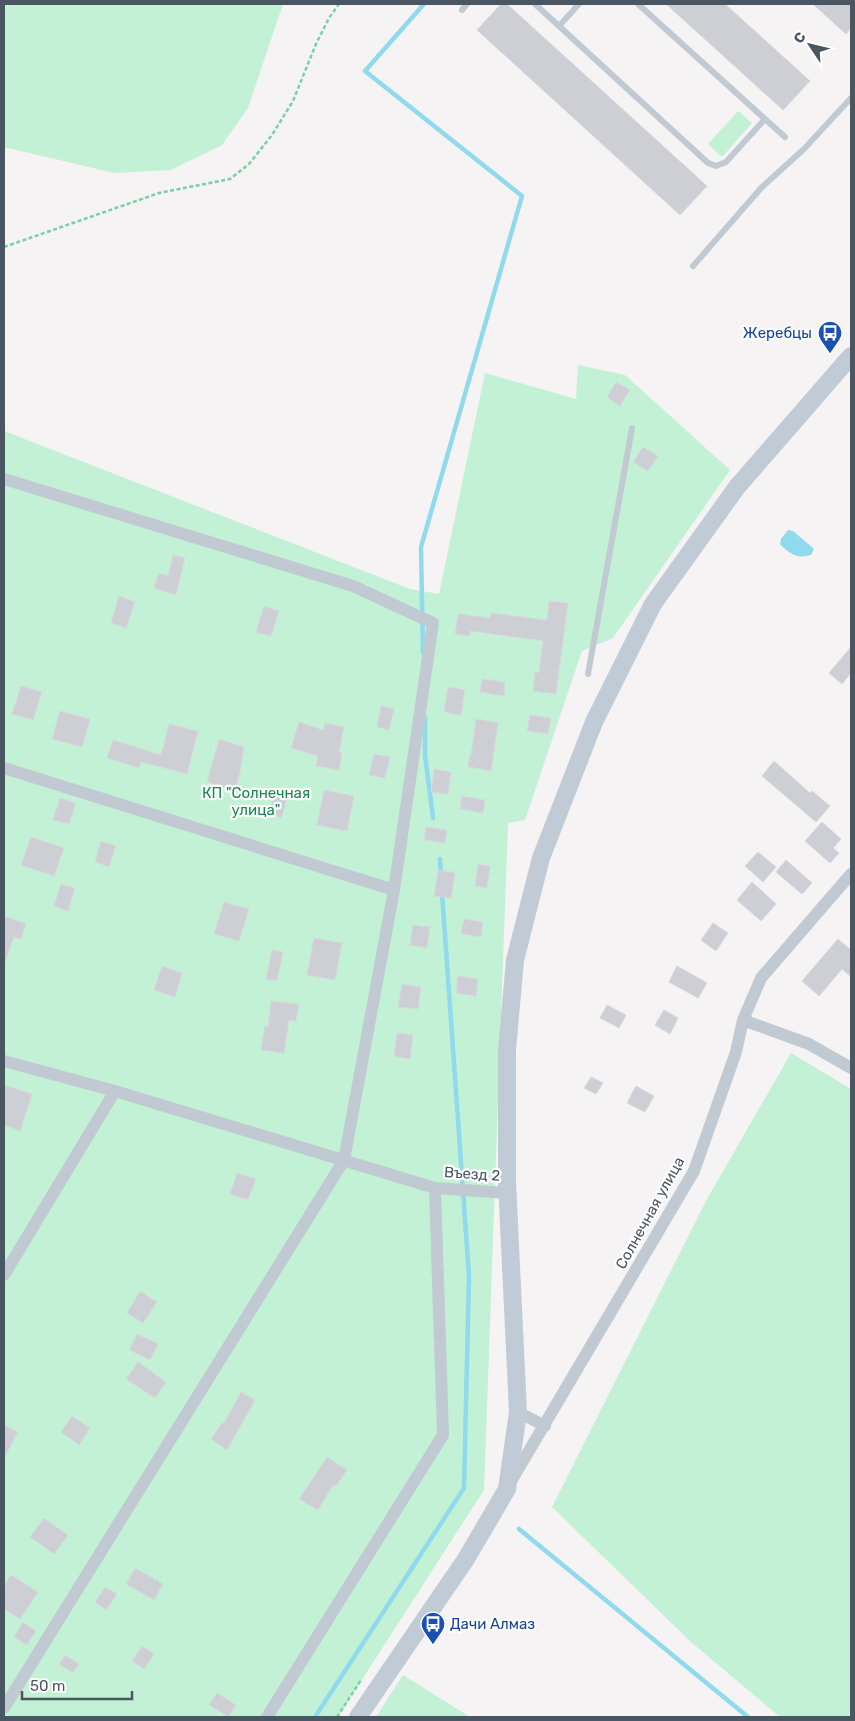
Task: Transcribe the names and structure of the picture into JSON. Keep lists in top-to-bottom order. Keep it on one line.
{"streets":{"street":["Въезд 2","Солнечная улица"]},"parks":["КП \"Солнечная улица\""],"places":{"bus stop":["Жеребцы","Дачи Алмаз"]},"scale_bar":"50 m","north":"top left"}
